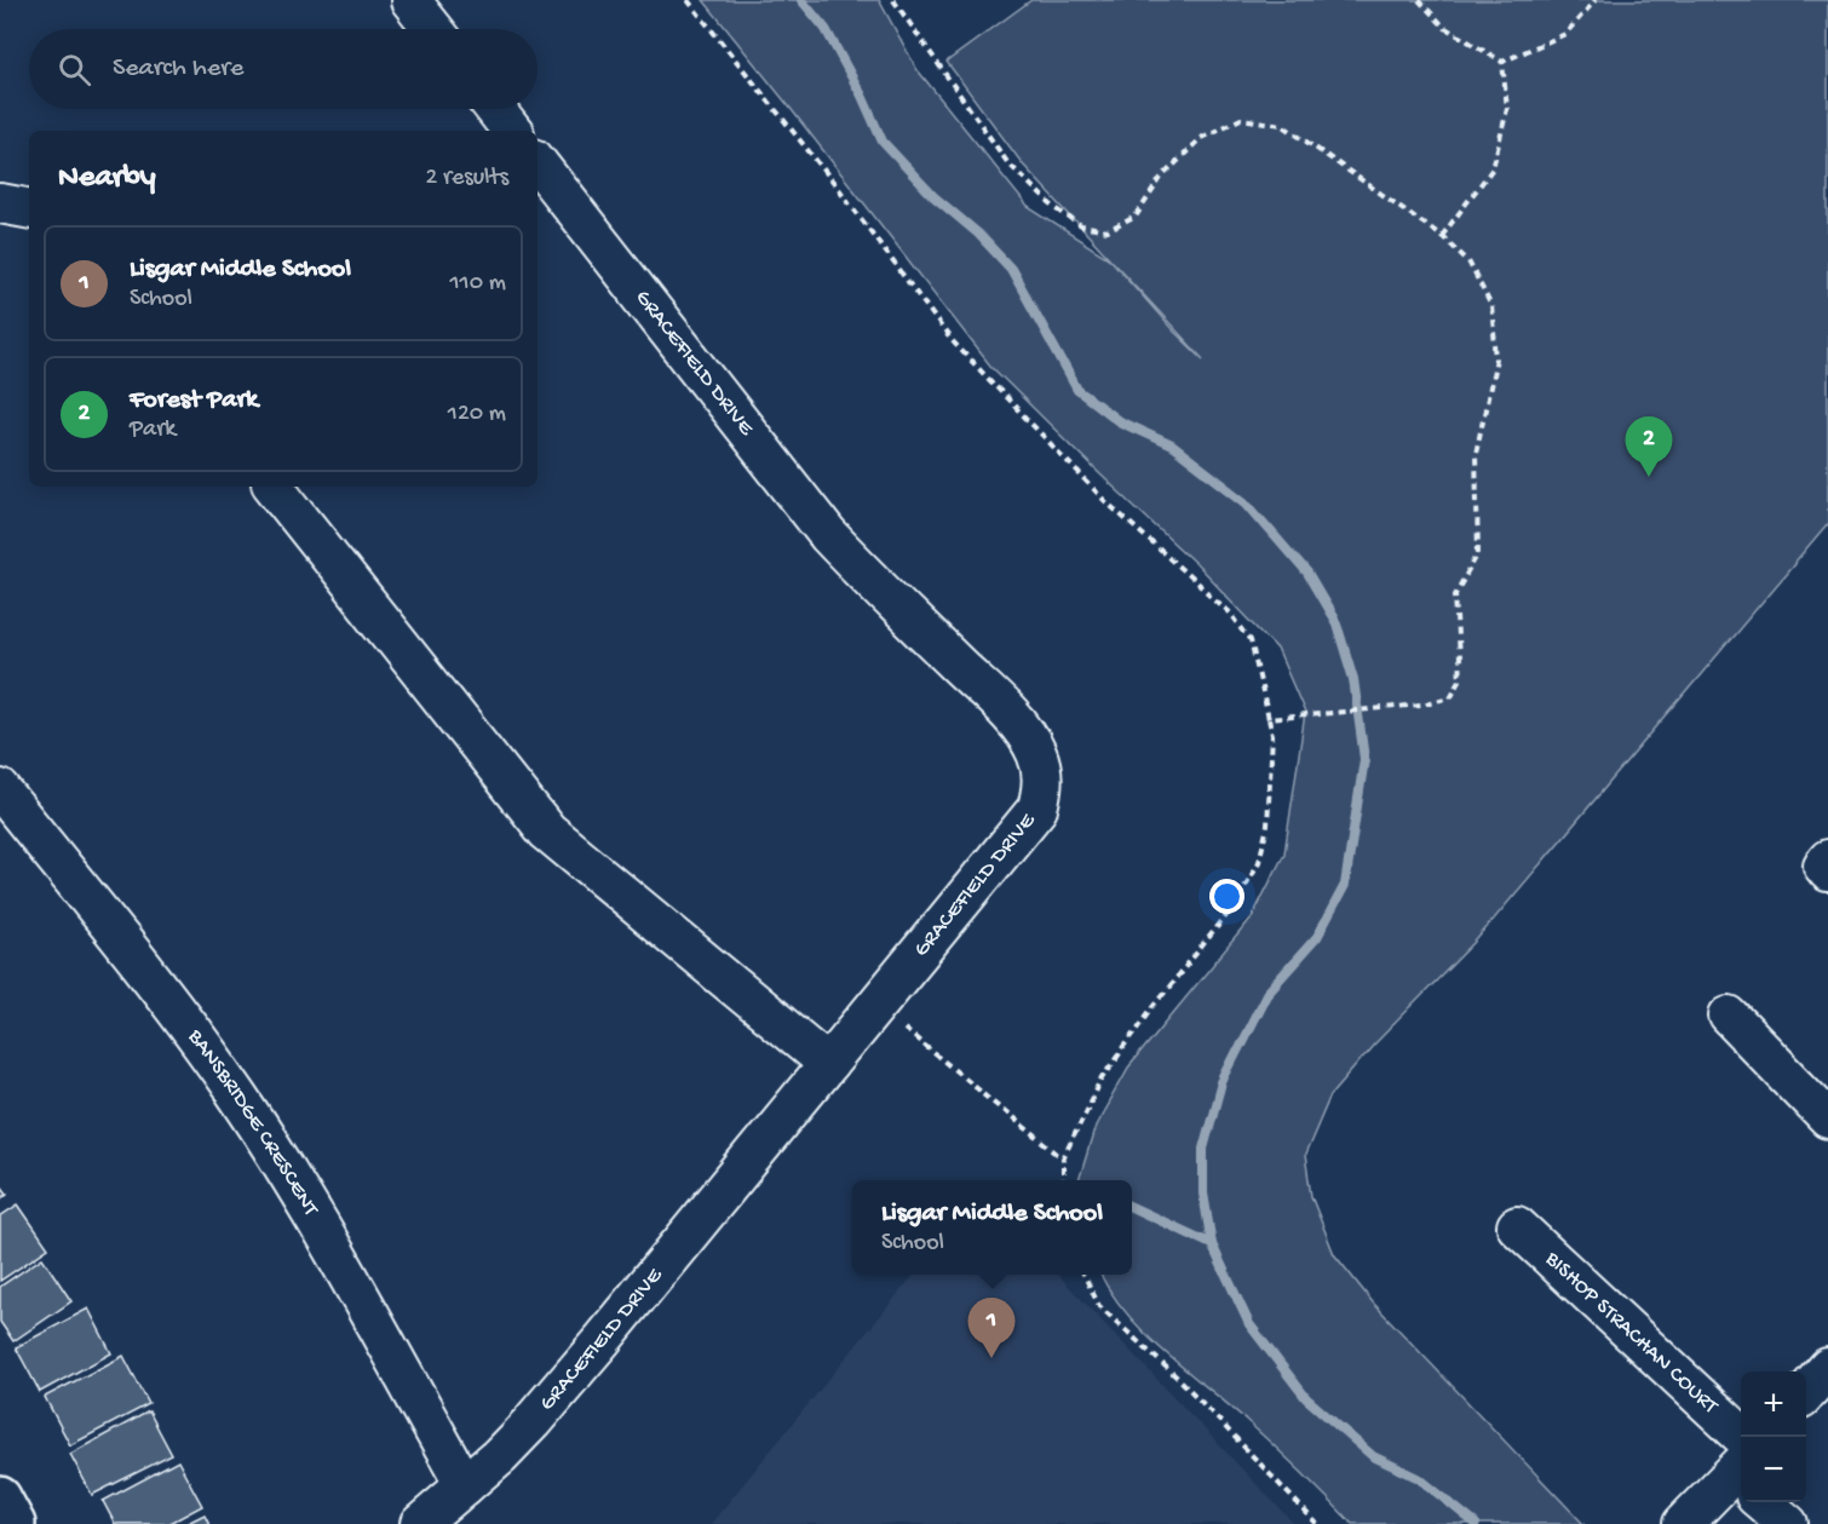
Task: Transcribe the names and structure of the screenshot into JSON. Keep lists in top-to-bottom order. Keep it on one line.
{"streets":{"street":["GRACEFIELD DRIVE","BANSBRIDGE CRESCENT","BISHOP STRACHAN COURT"]},"crossings":[["GRACEFIELD DRIVE","BANSBRIDGE CRESCENT"]],"page":{"search":"Search here","heading":["Nearby","2 results"],"list":[{"mark":"1","name":"Lisgar Middle School","note":"School","value":"110 m"},{"mark":"2","name":"Forest Park","note":"Park","value":"120 m"}],"pins":["2","1"],"popup":["Lisgar Middle School","School"],"map_buttons":["+","−"]}}
